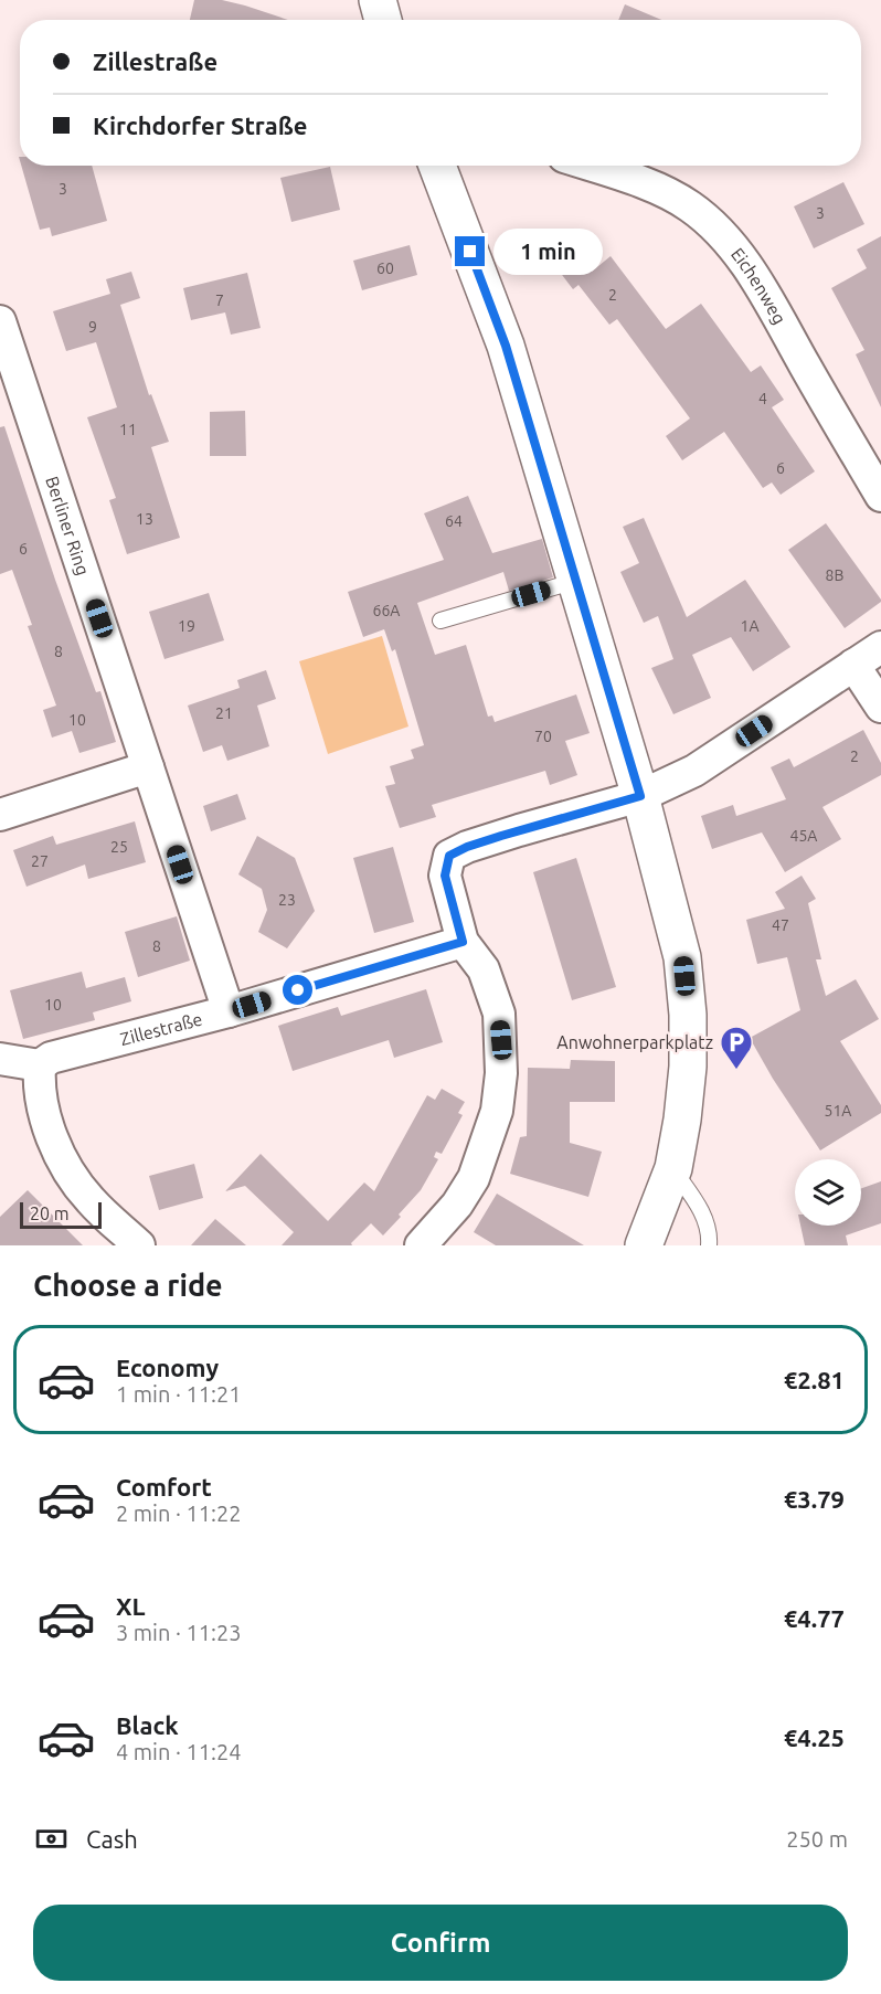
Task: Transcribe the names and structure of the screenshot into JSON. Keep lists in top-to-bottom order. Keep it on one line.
{"streets":{"street":["Eichenweg","Berliner Ring","Zillestraße"]},"crossings":[["Berliner Ring","Zillestraße"]],"places":{"parking":["Anwohnerparkplatz"]},"house_numbers":["3","3","60","2","7","9","4","11","6","13","64","6","8B","66A","19","1A","8","21","10","70","2","45A","25","27","23","47","8","10","51A"],"scale_bar":"20 m","page":{"banner":["Zillestraße","Kirchdorfer Straße"],"bubble":"1 min","scale":"20 m","heading":"Choose a ride","list":[{"name":"Economy","note":"1 min · 11:21","value":"€2.81"},{"name":"Comfort","note":"2 min · 11:22","value":"€3.79"},{"name":"XL","note":"3 min · 11:23","value":"€4.77"},{"name":"Black","note":"4 min · 11:24","value":"€4.25"}],"pay":["Cash","250 m"],"buttons":"Confirm"}}
